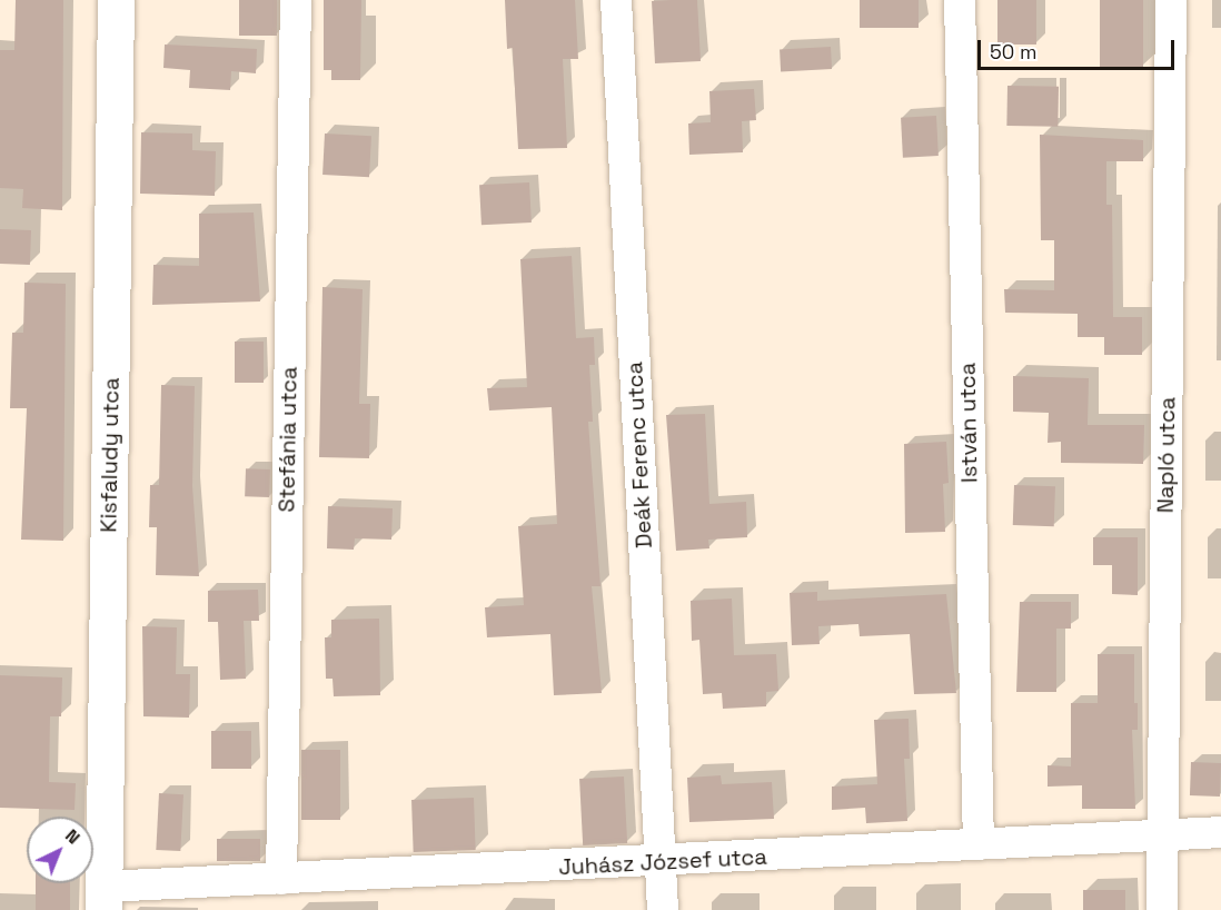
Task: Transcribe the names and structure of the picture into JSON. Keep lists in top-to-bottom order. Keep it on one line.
{"streets":{"street":["István utca","Stefánia utca","Kisfaludy utca","Deák Ferenc utca","Napló utca","Juhász József utca"]},"crossings":[["István utca","Juhász József utca"],["Stefánia utca","Juhász József utca"],["Kisfaludy utca","Juhász József utca"],["Deák Ferenc utca","Juhász József utca"],["Napló utca","Juhász József utca"]],"scale_bar":"50 m","north":"top right"}
